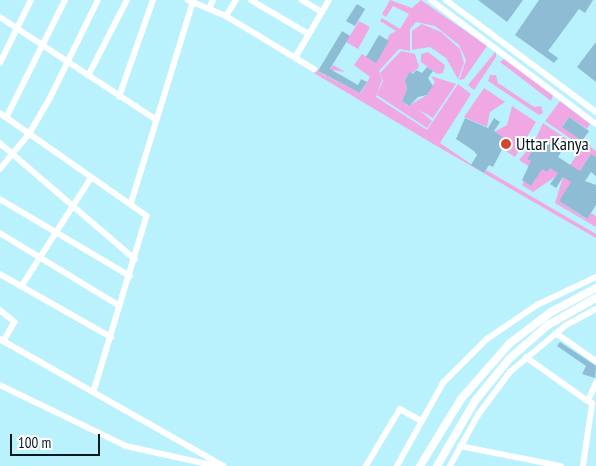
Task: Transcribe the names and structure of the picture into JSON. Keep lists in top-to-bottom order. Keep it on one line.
{"places":["Uttar Kanya"],"scale_bar":"100 m"}
